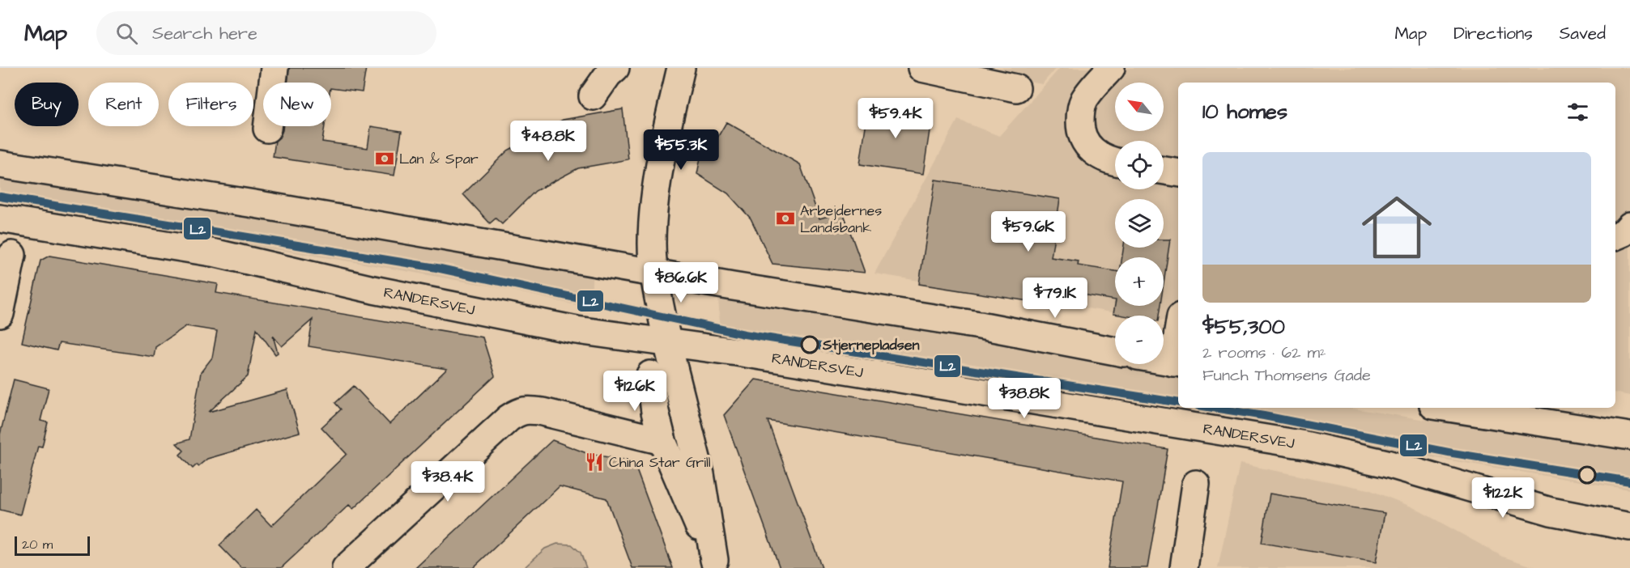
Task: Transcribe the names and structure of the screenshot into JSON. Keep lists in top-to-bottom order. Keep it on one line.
{"streets":{"street":["RANDERSVEJ"]},"places":{"bank":["Lån & Spar","Arbejdernes Landsbank"],"other":["Stjernepladsen"],"restaurant":["China Star Grill"]},"lines":["transit line L2"],"scale_bar":"20 m","north":"top left","page":{"header":"Map","search":"Search here","nav":["Map","Directions","Saved"],"map_buttons":["+","−"],"chip":["Buy","Rent","Filters","New"],"heading":"10 homes","price":["$59.4K","$48.8K","$55.3K","$59.6K","$86.6K","$79.1K","$126K","$38.8K","$38.4K","$122K"],"list":[{"name":"$55,300","note":"2 rooms · 62 m² · Funch Thomsens Gade"}],"scale":"20 m"}}
